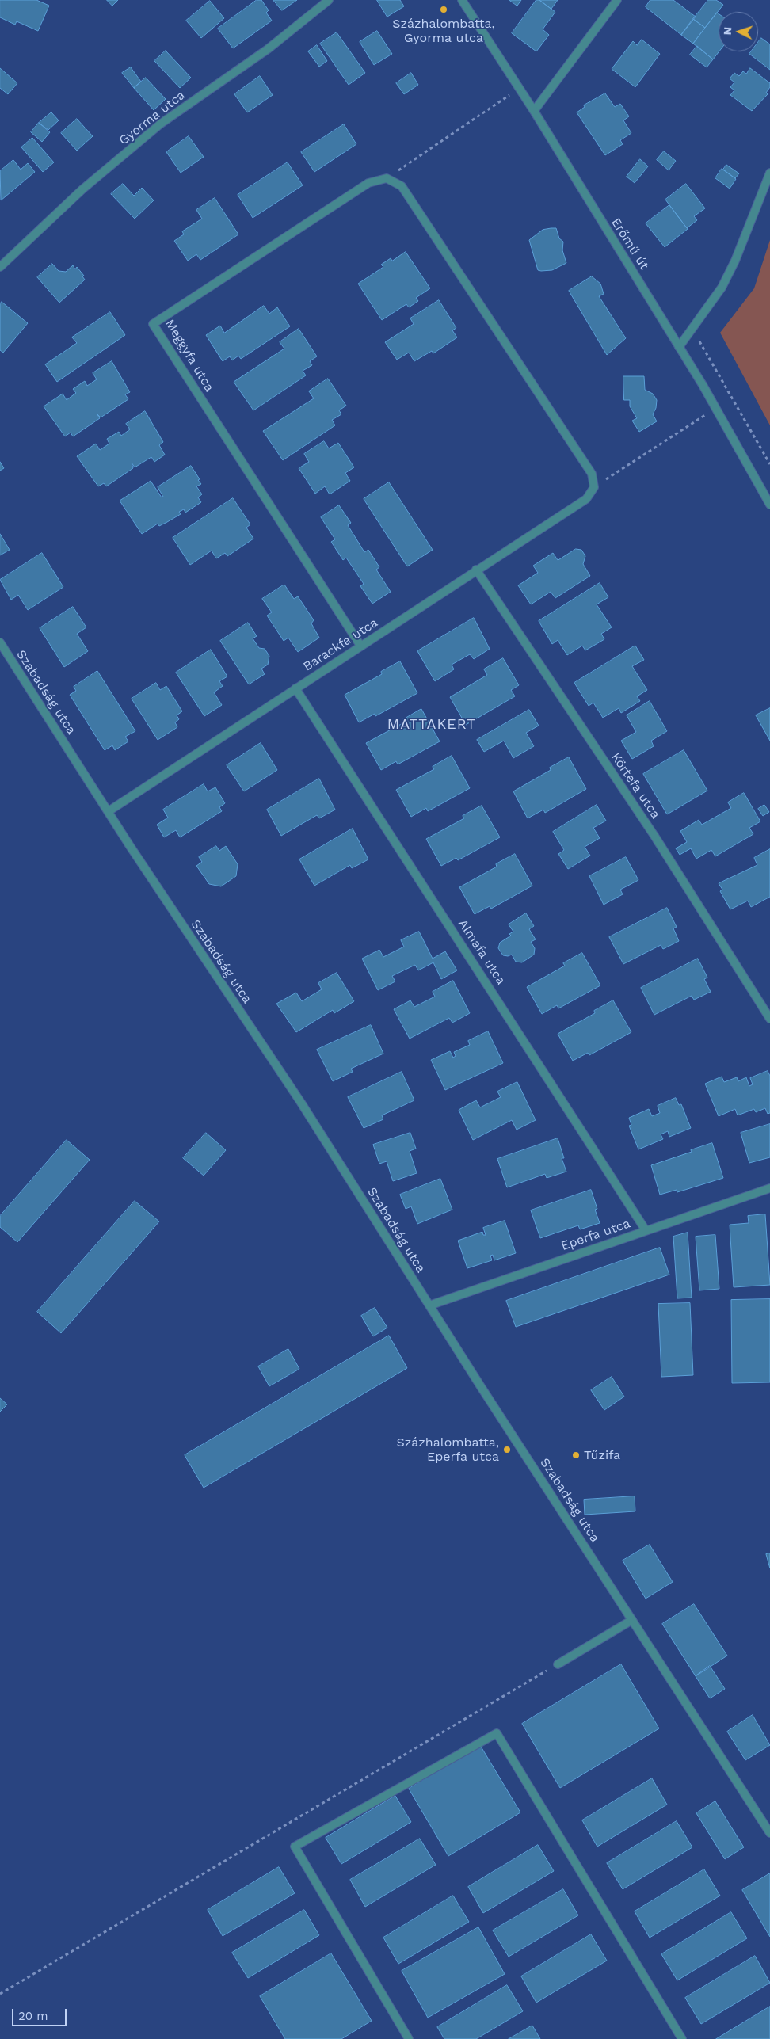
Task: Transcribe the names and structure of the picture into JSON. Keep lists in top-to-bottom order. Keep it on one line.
{"streets":{"street":["Gyorma utca","Erőmű út","Meggyfa utca","Barackfa utca","Szabadság utca","Körtefa utca","Almafa utca","Eperfa utca"]},"crossings":[["Meggyfa utca","Barackfa utca"],["Barackfa utca","Szabadság utca"],["Barackfa utca","Körtefa utca"],["Barackfa utca","Almafa utca"],["Szabadság utca","Eperfa utca"],["Almafa utca","Eperfa utca"]],"districts":["MATTAKERT"],"places":["Százhalombatta, Gyorma utca","Százhalombatta, Eperfa utca","Tűzifa"],"scale_bar":"20 m","north":"left"}
